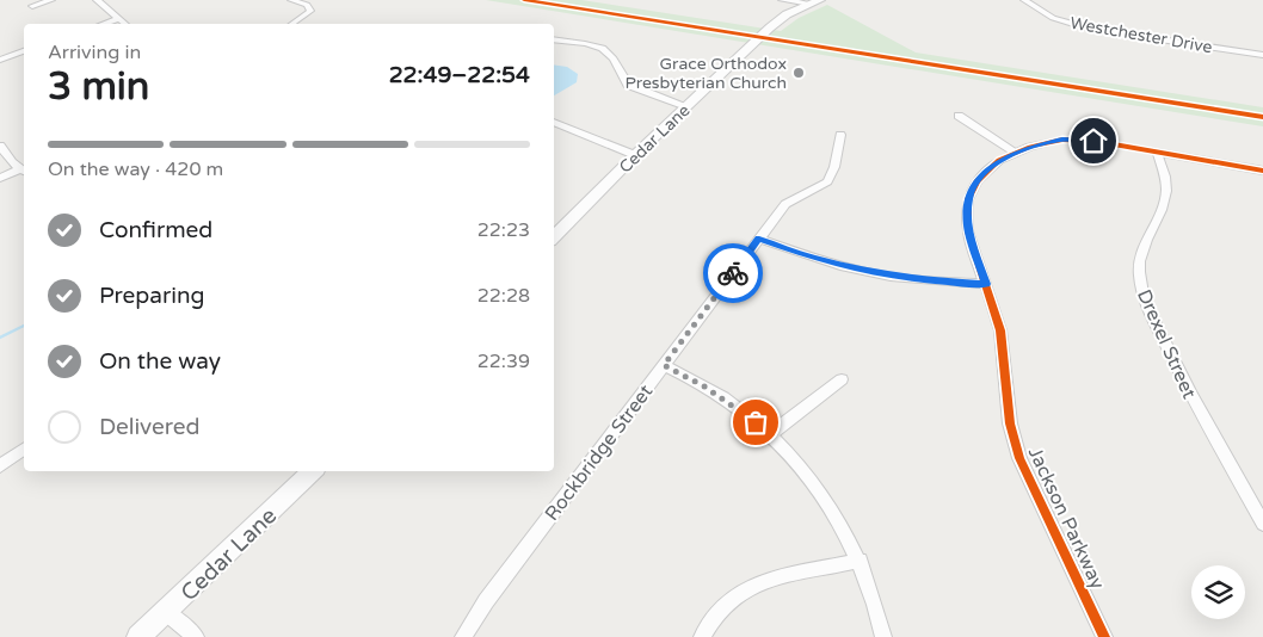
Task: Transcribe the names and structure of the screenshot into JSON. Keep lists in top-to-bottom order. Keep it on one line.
{"streets":{"main road":["Cedar Lane"],"street":["Westchester Drive","Drexel Street","Rockbridge Street","Jackson Parkway"]},"crossings":[["Drexel Street","Jackson Parkway"]],"places":["Grace Orthodox Presbyterian Church"],"page":{"heading":["3 min","Arriving in","22:49–22:54"],"bar":"On the way · 420 m","list":[["Confirmed","22:23"],["Preparing","22:28"],["On the way","22:39"],"Delivered"]}}
